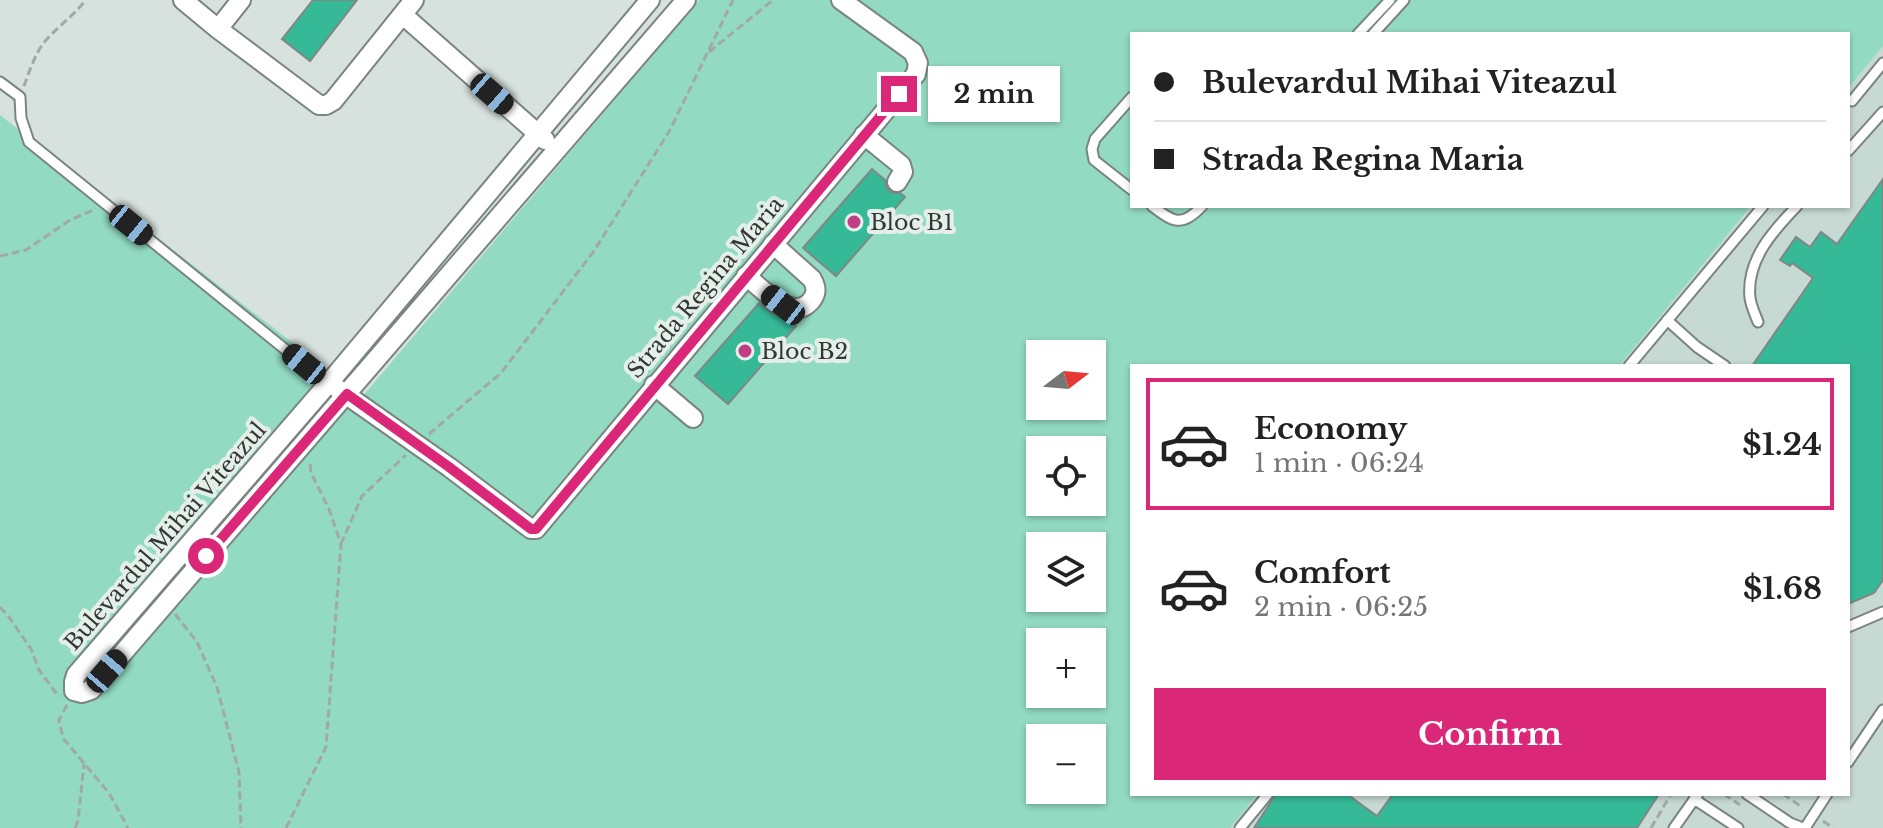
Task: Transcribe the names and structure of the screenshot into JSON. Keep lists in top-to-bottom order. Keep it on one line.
{"streets":{"street":["Strada Regina Maria","Bulevardul Mihai Viteazul"]},"places":["Bloc B1","Bloc B2"],"north":"right","page":{"banner":["Bulevardul Mihai Viteazul","Strada Regina Maria"],"bubble":"2 min","map_buttons":["+","−"],"list":[{"name":"Economy","note":"1 min · 06:24","value":"$1.24"},{"name":"Comfort","note":"2 min · 06:25","value":"$1.68"}],"buttons":"Confirm"}}
